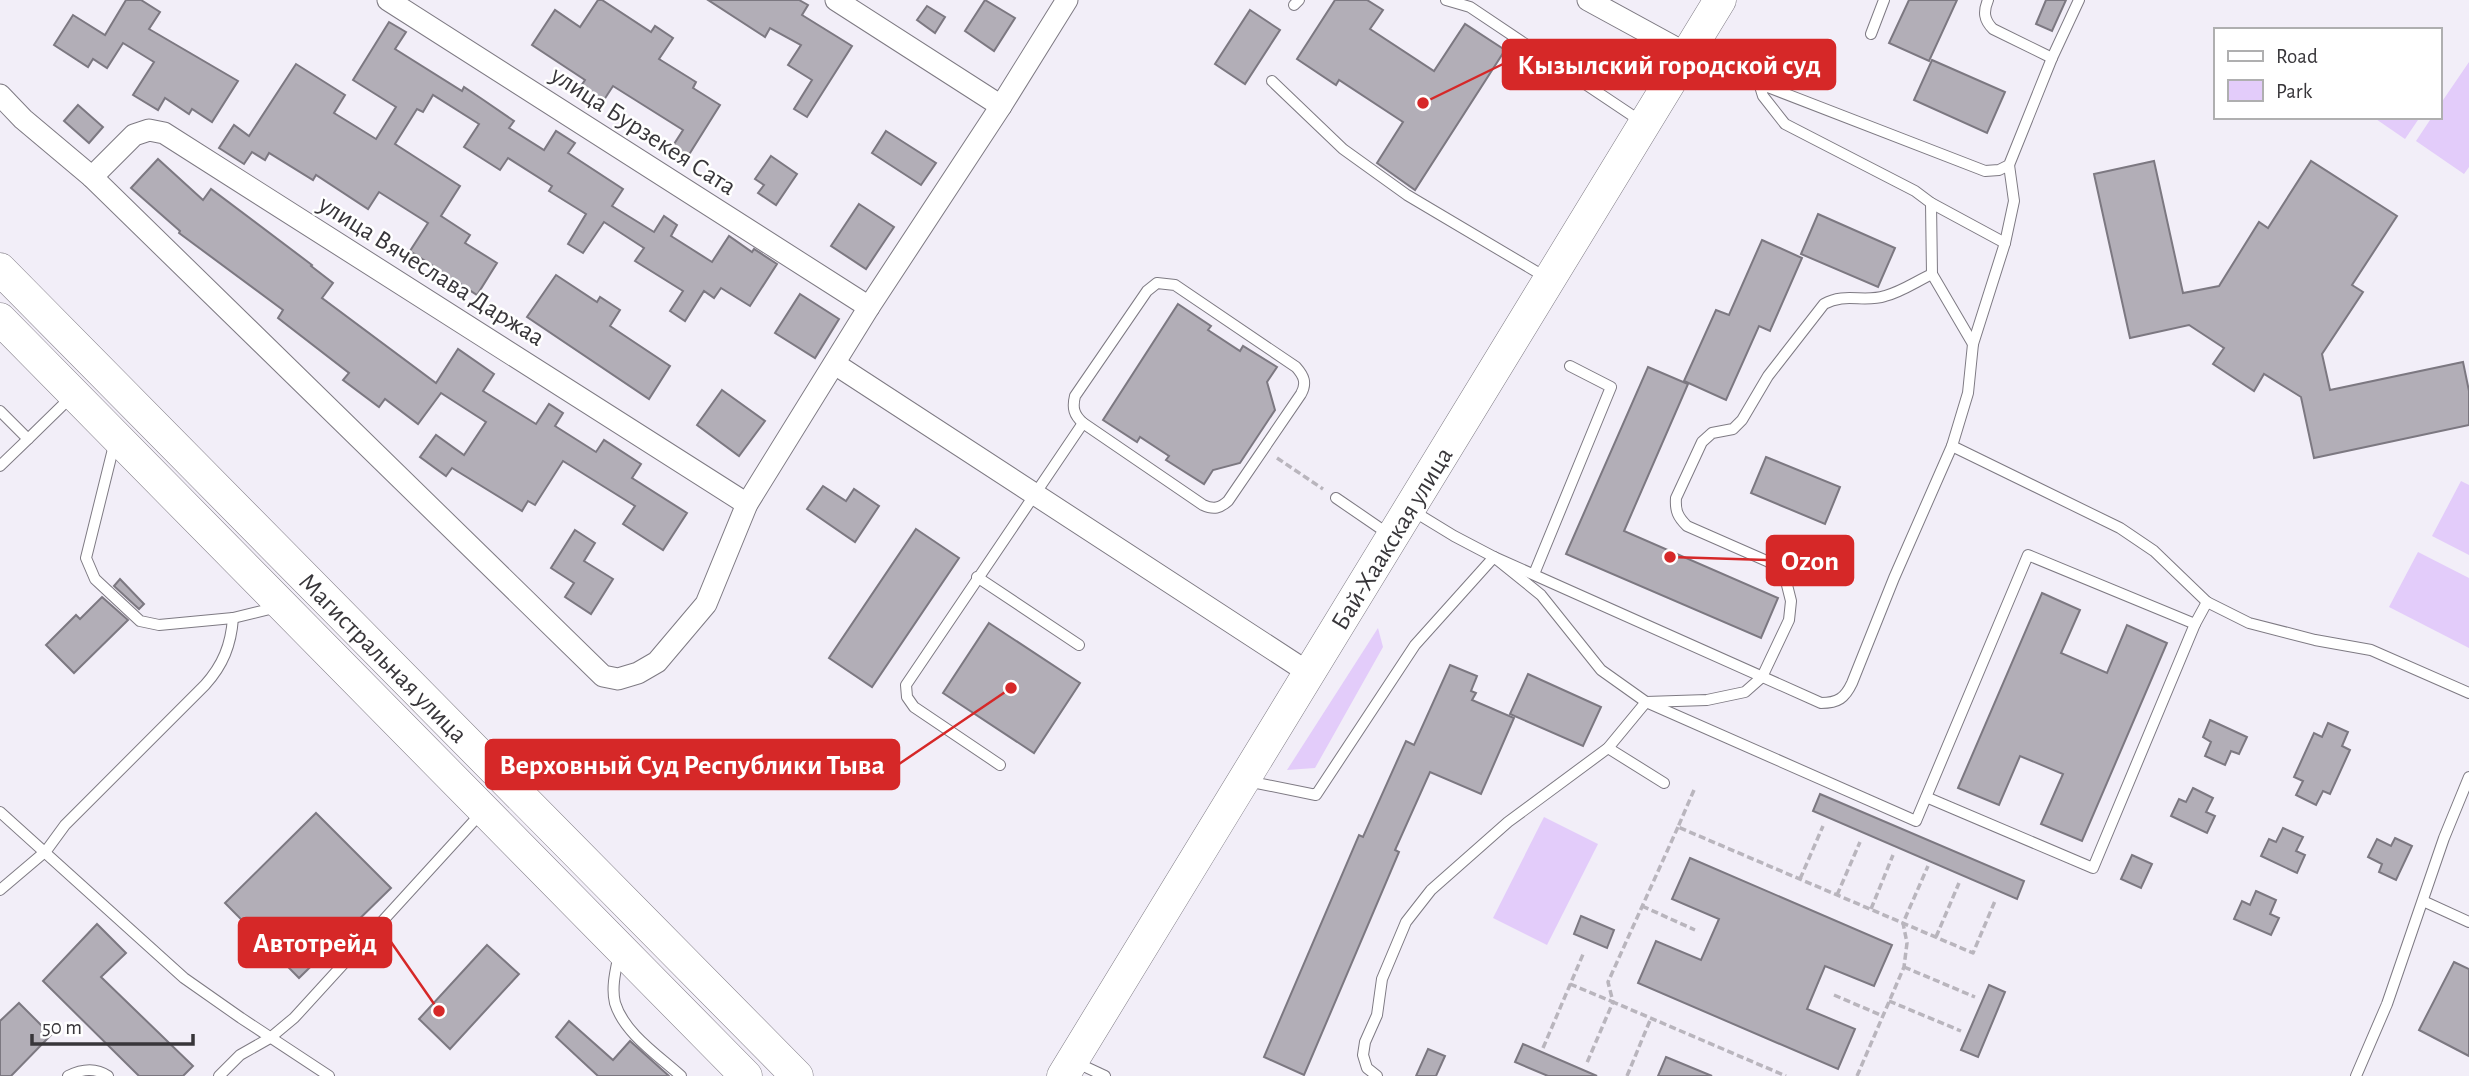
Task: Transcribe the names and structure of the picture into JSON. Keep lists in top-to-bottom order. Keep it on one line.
{"streets":{"main road":["Бай-Хаакская улица","Магистральная улица"],"street":["улица Бурзекея Сата","улица Вячеслава Даржаа"]},"places":["Кызылский городской суд","Ozon","Верховный Суд Республики Тыва","Автотрейд"],"legend":["Road","Park"],"scale_bar":"50 m"}
